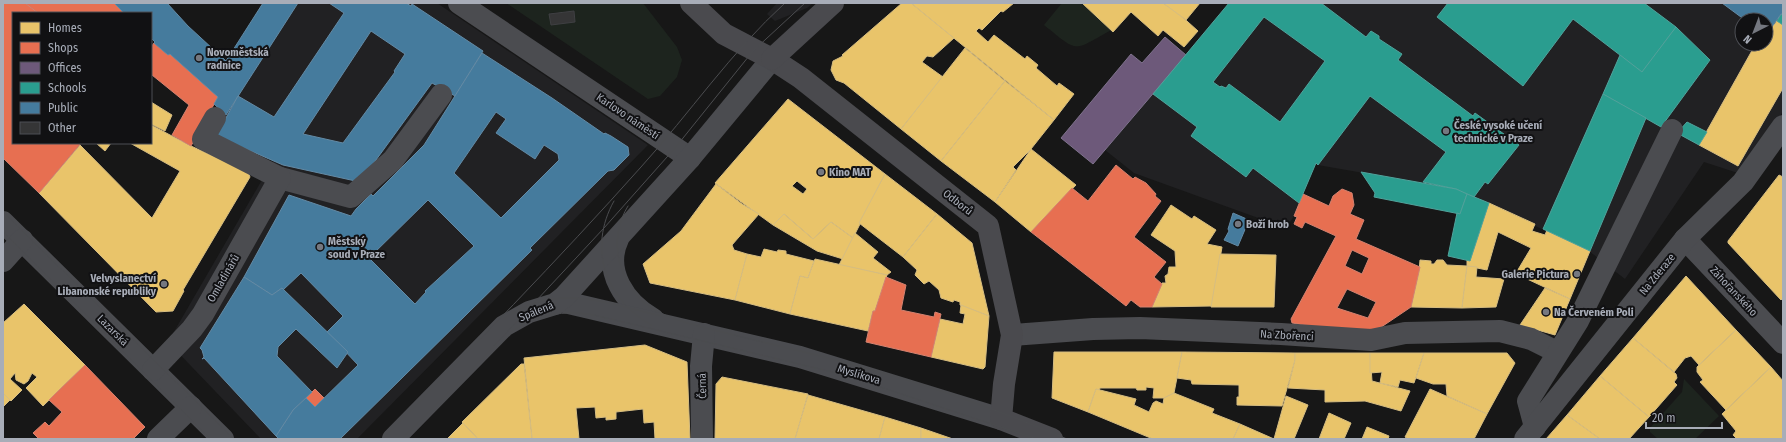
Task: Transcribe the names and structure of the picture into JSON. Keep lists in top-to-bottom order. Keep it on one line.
{"streets":{"street":["Karlovo náměstí","Odborů","Na Zderaze","Omladinářů","Záhořanského","Spálená","Lazarská","Na Zbořenci","Myslíkova","Černá"]},"crossings":[["Karlovo náměstí","Spálená"],["Odborů","Na Zbořenci"],["Odborů","Myslíkova"],["Na Zderaze","Záhořanského"],["Na Zderaze","Na Zbořenci"],["Omladinářů","Lazarská"],["Spálená","Myslíkova"],["Myslíkova","Černá"]],"places":["Novoměstská radnice","České vysoké učení technické v Praze","Kino MAT","Boží hrob","Městský soud v Praze","Galerie Pictura","Velvyslanectví Libanonské republiky","Na Červeném Poli"],"legend":["Homes","Shops","Offices","Schools","Public","Other"],"scale_bar":"20 m","north":"bottom left"}
